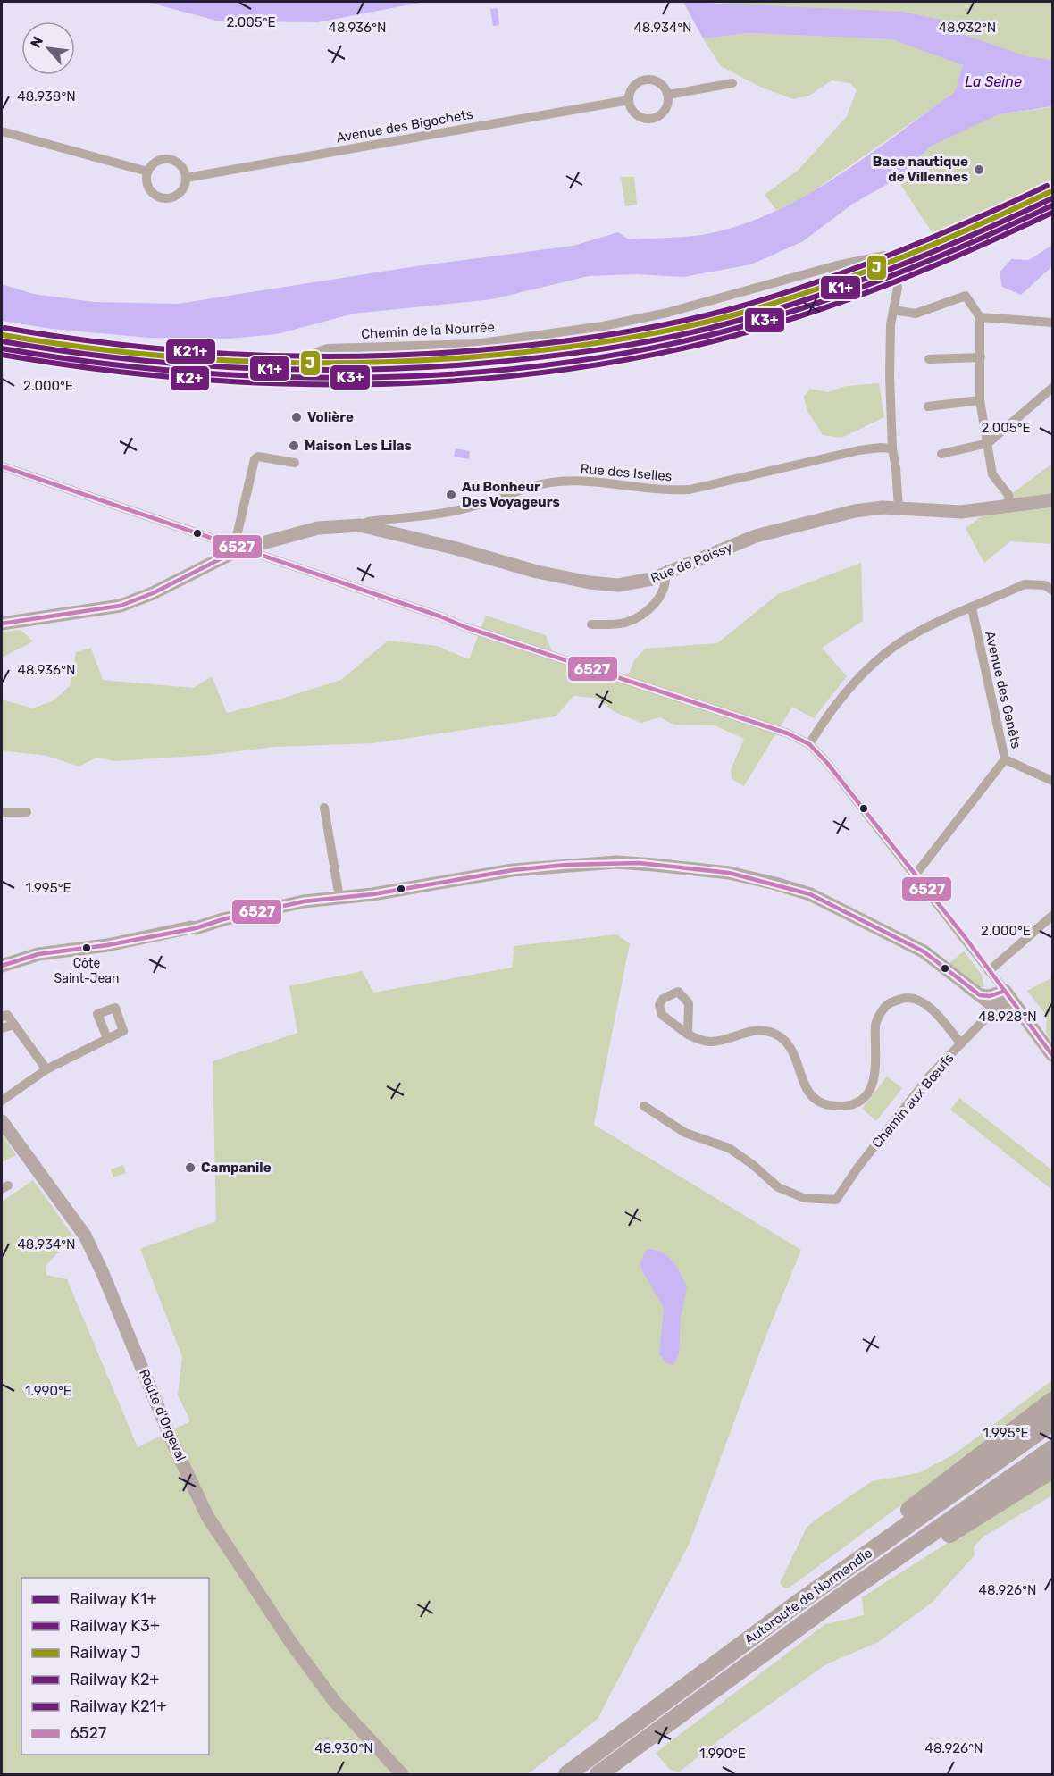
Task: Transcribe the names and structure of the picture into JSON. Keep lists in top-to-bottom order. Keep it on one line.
{"streets":{"highway":["Autoroute de Normandie"],"street":["Avenue des Bigochets","Chemin de la Nourrée","Rue des Iselles","Rue de Poissy","Avenue des Genêts","Chemin aux Bœufs","Route d'Orgeval"]},"crossings":[["Rue des Iselles","Rue de Poissy"]],"water":["La Seine"],"places":["Base nautique de Villennes","Volière","Maison Les Lilas","Au Bonheur Des Voyageurs","Côte Saint-Jean","Campanile"],"lines":["rail line K21+","rail line J","rail line K1+","rail line K3+","rail line K2+","transit line 6527"],"legend":["Railway K1+","Railway K3+","Railway J","Railway K2+","Railway K21+","6527"],"north":"top left","coordinates":["2.005°E","48.934°N","48.936°N","48.932°N","48.938°N","2.000°E","1.995°E","48.928°N","1.990°E","48.926°N","48.930°N"]}
